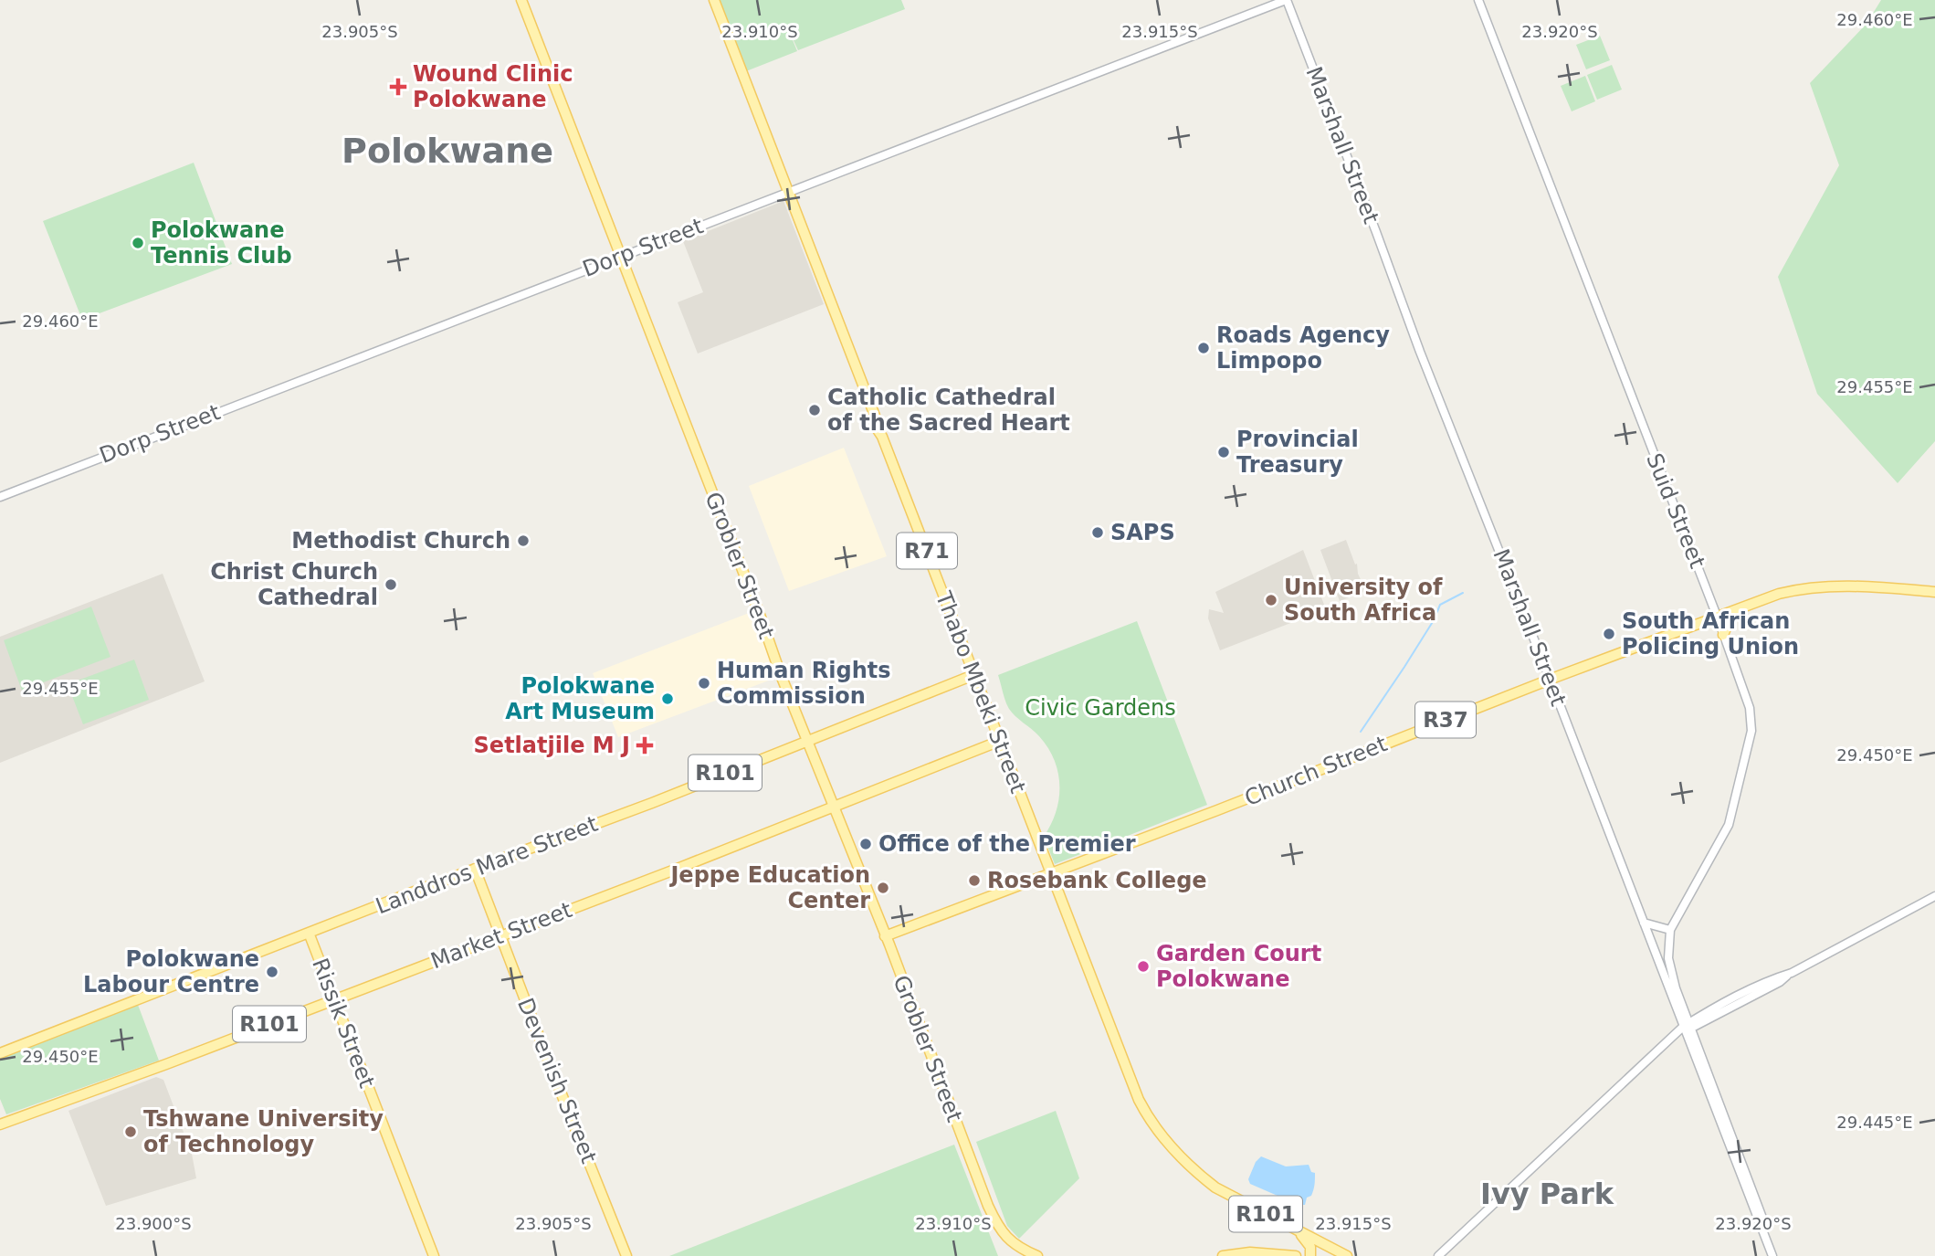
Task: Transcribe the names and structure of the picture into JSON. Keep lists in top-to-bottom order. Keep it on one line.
{"streets":{"main road":["R71","Grobler Street","Thabo Mbeki Street","R37","Church Street","R101","Landdros Mare Street","Market Street","Rissik Street","Devenish Street"],"street":["Marshall Street","Dorp Street","Suid Street"]},"crossings":[["Marshall Street","Dorp Street"],["Marshall Street","Suid Street"],["Marshall Street","Church Street"],["Dorp Street","Grobler Street"],["Dorp Street","Thabo Mbeki Street"],["Suid Street","Church Street"],["Grobler Street","Church Street"],["Grobler Street","Landdros Mare Street"],["Grobler Street","Market Street"],["Thabo Mbeki Street","Church Street"],["Thabo Mbeki Street","Landdros Mare Street"],["Thabo Mbeki Street","Market Street"],["Landdros Mare Street","Rissik Street"],["Landdros Mare Street","Devenish Street"],["Market Street","Rissik Street"],["Market Street","Devenish Street"]],"districts":["Polokwane","Ivy Park"],"parks":["Civic Gardens"],"places":{"health":["Wound Clinic Polokwane","Setlatjile M J"],"other":["Polokwane Tennis Club","Roads Agency Limpopo","Catholic Cathedral of the Sacred Heart","Provincial Treasury","SAPS","Methodist Church","Christ Church Cathedral","University of South Africa","South African Policing Union","Human Rights Commission","Polokwane Art Museum","Office of the Premier","Rosebank College","Jeppe Education Center","Garden Court Polokwane","Polokwane Labour Centre","Tshwane University of Technology"]},"coordinates":["29.460°E","23.905°S","23.910°S","23.915°S","23.920°S","29.455°E","29.450°E","29.445°E","23.900°S"]}
